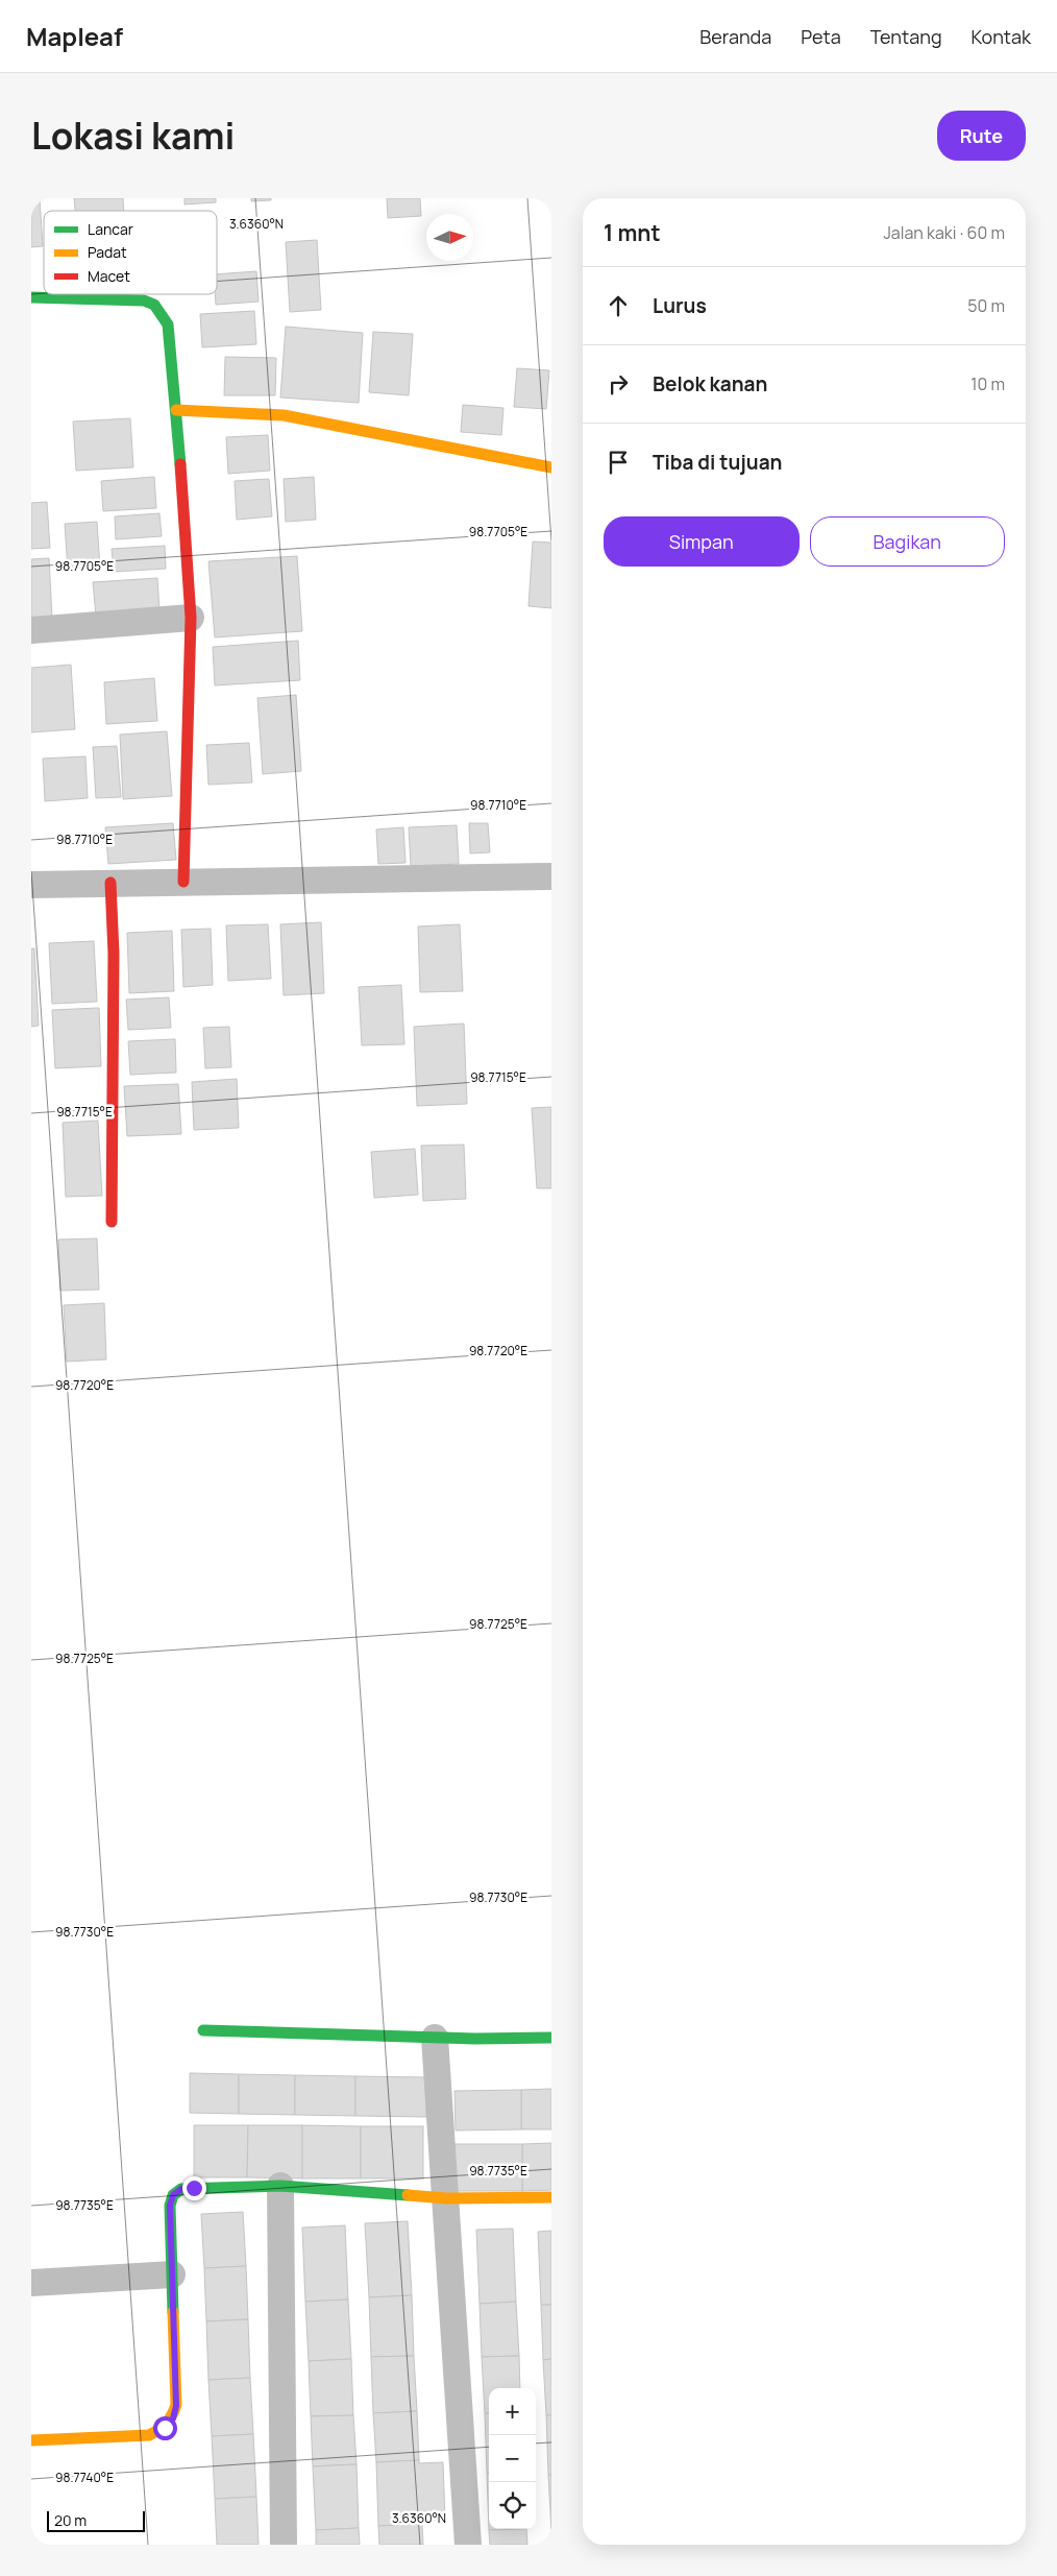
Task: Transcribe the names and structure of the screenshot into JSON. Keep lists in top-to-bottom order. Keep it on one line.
{"legend":["Lancar","Padat","Macet"],"scale_bar":"20 m","north":"right","page":{"header":"Mapleaf","nav":["Beranda","Peta","Tentang","Kontak"],"title":"Lokasi kami","buttons":["Rute",["Simpan","Bagikan"]],"heading":["1 mnt","Jalan kaki · 60 m"],"list":[["Lurus","50 m"],["Belok kanan","10 m"],"Tiba di tujuan"],"map_buttons":["+","−"],"scale":"20 m"},"coordinates":["3.6360°N","98.7705°E","98.7710°E","98.7715°E","98.7720°E","98.7725°E","98.7730°E","98.7735°E","98.7740°E"]}
